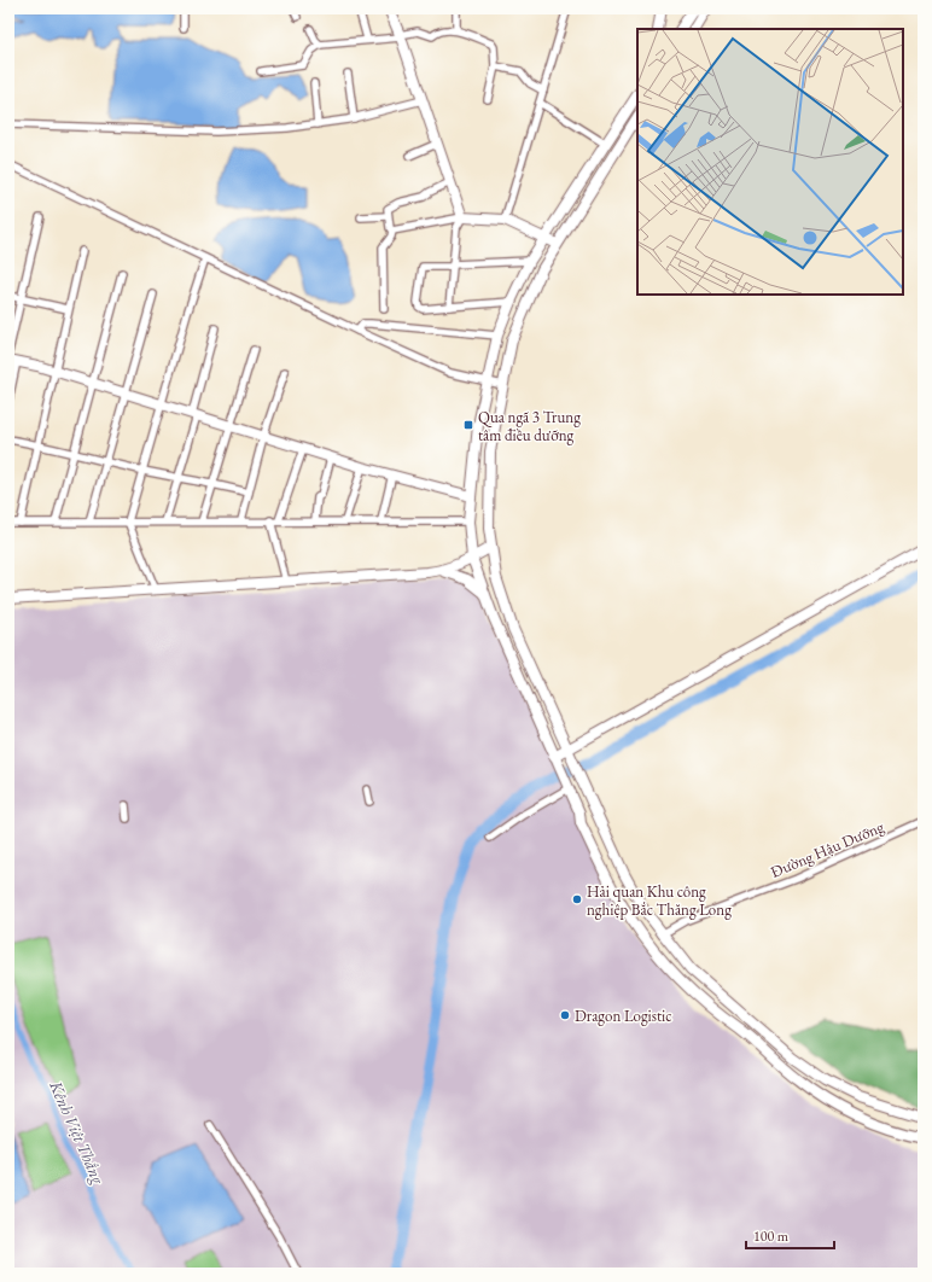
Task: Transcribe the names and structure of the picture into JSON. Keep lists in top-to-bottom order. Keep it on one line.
{"streets":{"street":["Đường Hậu Dưỡng"]},"water":["Kênh Việt Thắng"],"places":{"transit":["Qua ngã 3 Trung tâm điều dưỡng"],"other":["Hải quan Khu công nghiệp Bắc Thăng Long","Dragon Logistic"]},"scale_bar":"100 m"}
